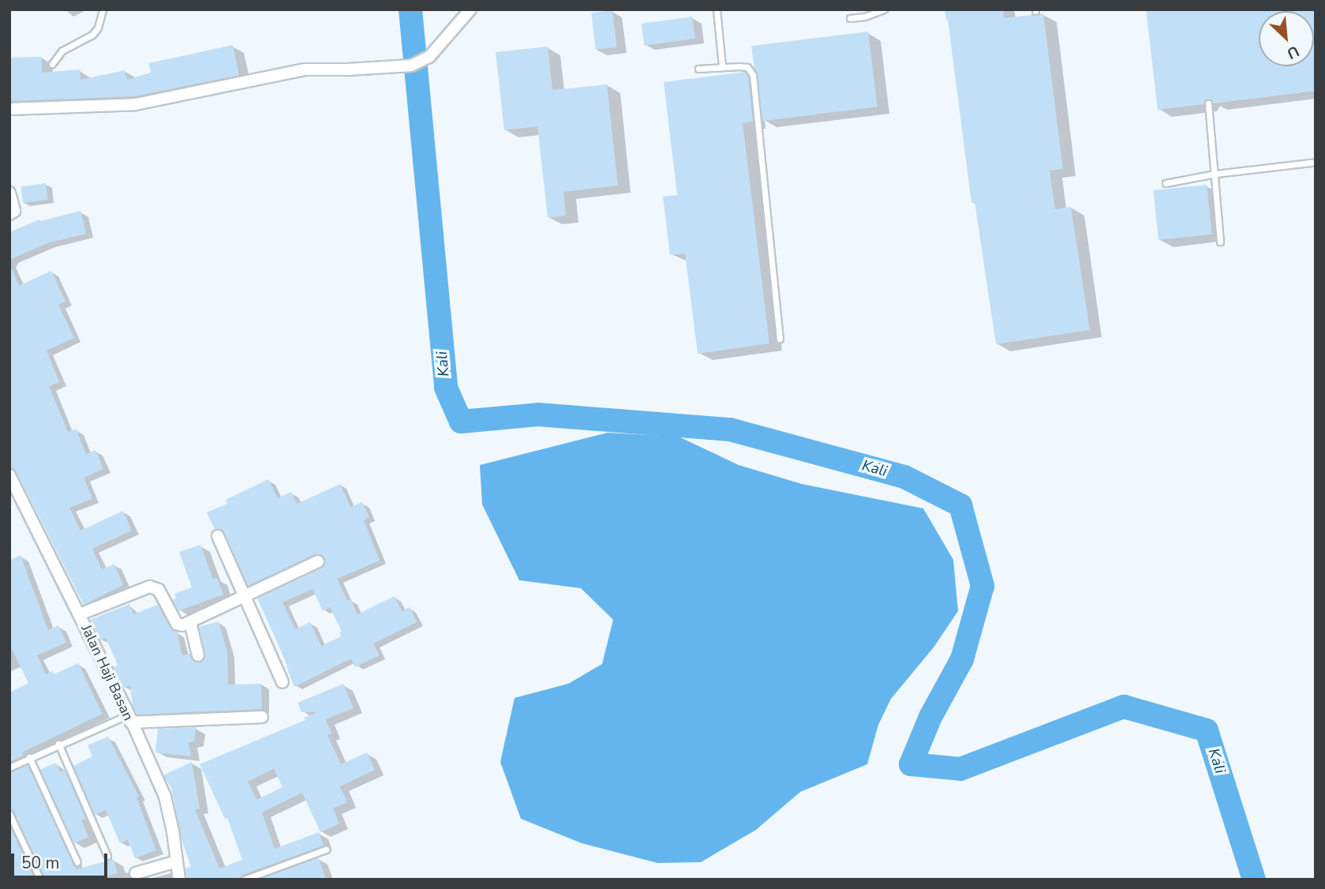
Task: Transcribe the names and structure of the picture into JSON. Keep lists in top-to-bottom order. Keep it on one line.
{"streets":{"street":["Jalan Haji Basan"]},"water":["Kali"],"scale_bar":"50 m","north":"bottom right"}
